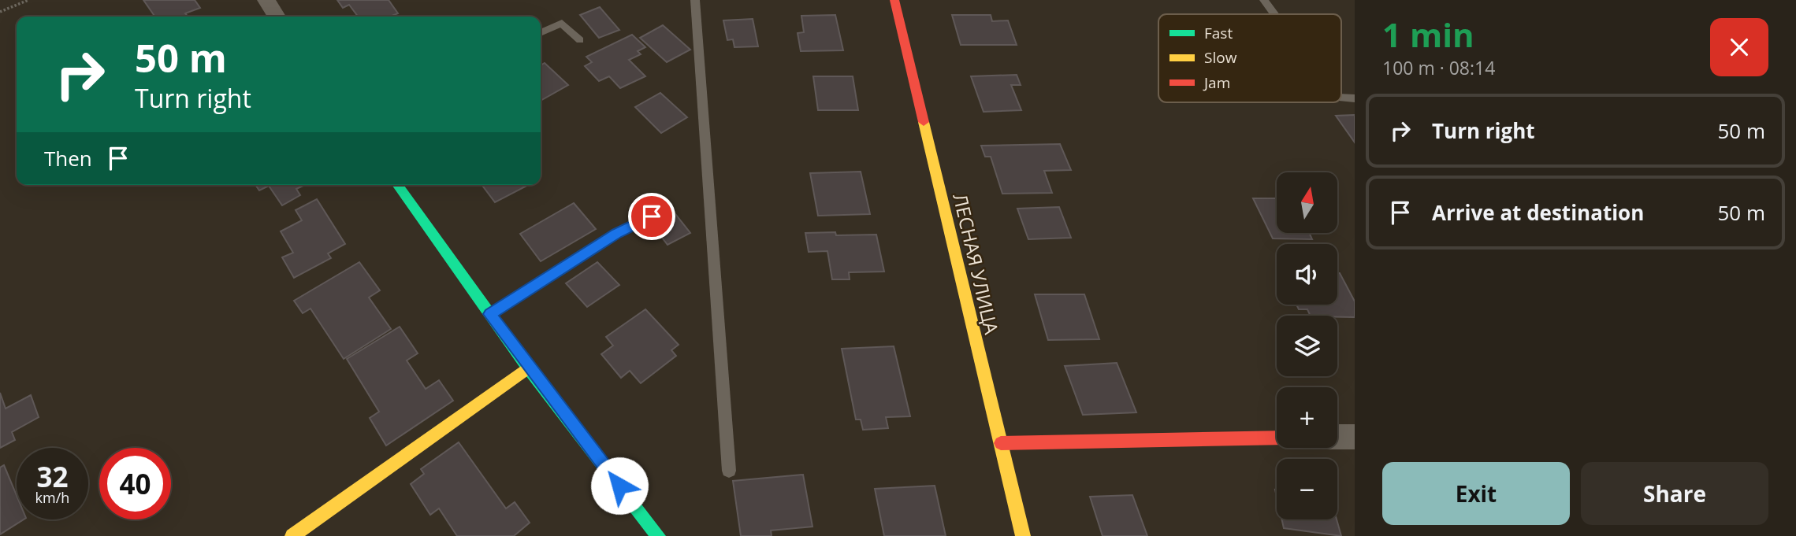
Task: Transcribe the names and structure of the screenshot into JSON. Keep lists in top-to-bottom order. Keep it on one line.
{"streets":{"street":["ЛЕСНАЯ УЛИЦА"]},"legend":["Fast","Slow","Jam"],"north":"top","page":{"heading":["1 min","100 m · 08:14"],"turn":["50 m","Turn right"],"list":[{"name":"Turn right","value":"50 m"},{"name":"Arrive at destination","value":"50 m"}],"then":"Then","map_buttons":["+","−"],"speed":"32 km/h","limit":"40","buttons":["Exit","Share"]}}
